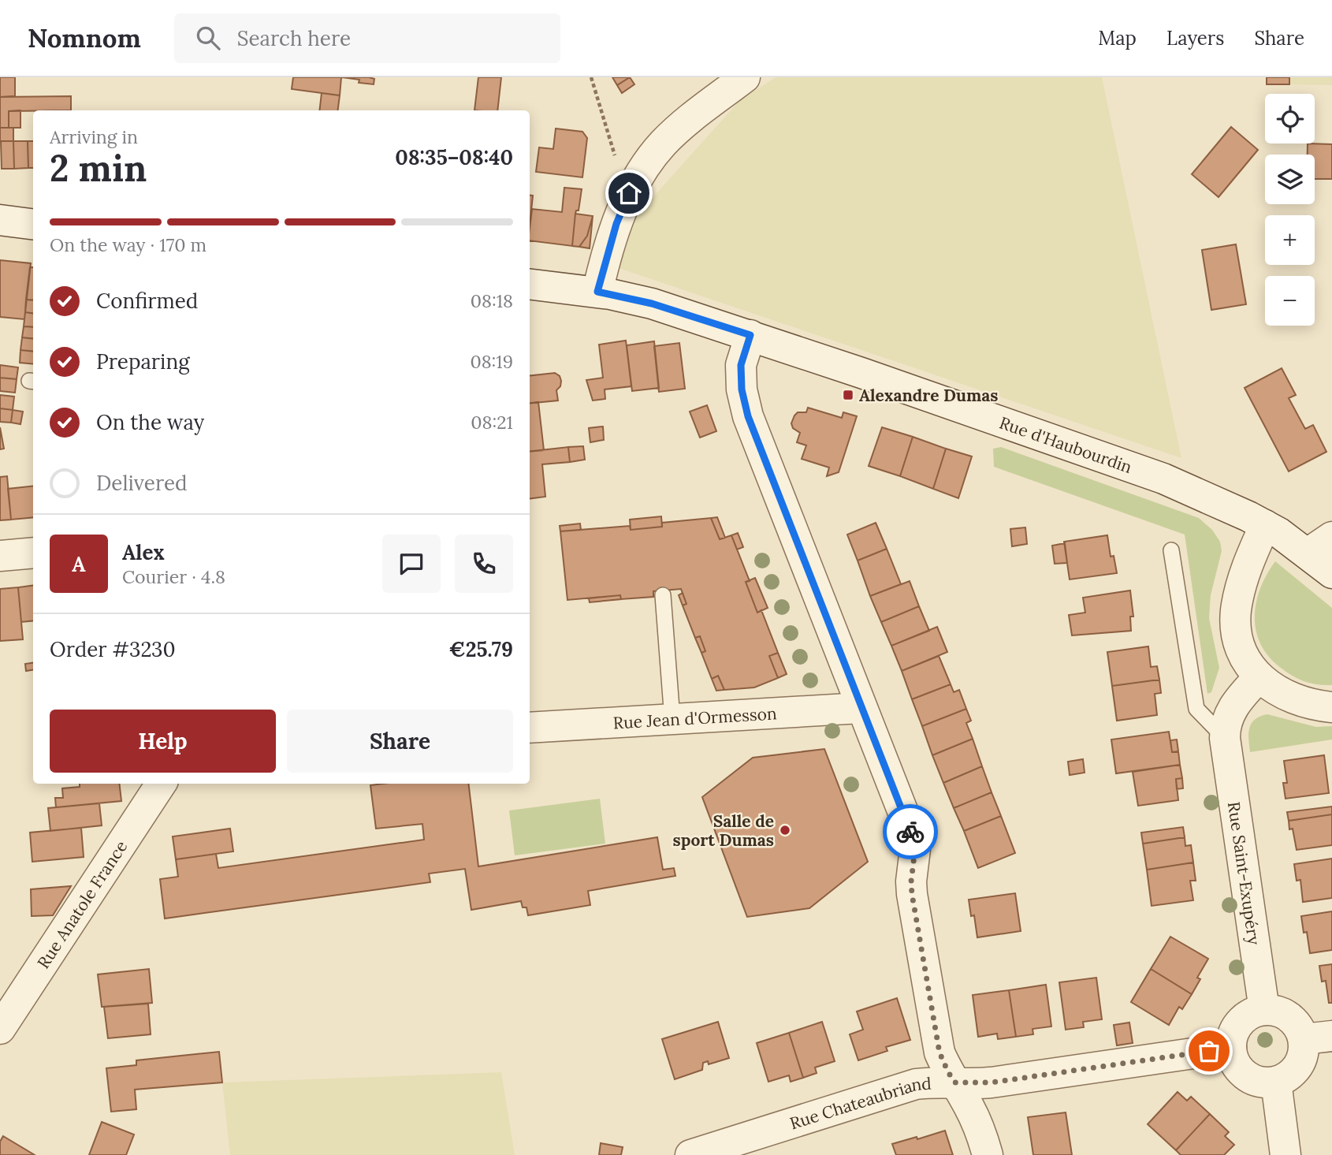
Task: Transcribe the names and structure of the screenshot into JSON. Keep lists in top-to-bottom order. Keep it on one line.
{"streets":{"street":["Rue d'Haubourdin","Rue Jean d'Ormesson","Rue Saint-Exupéry","Rue Anatole France","Rue Chateaubriand"]},"crossings":[["Rue Saint-Exupéry","Rue Chateaubriand"]],"places":{"transit":["Alexandre Dumas"],"other":["Salle de sport Dumas"]},"page":{"header":"Nomnom","search":"Search here","nav":["Map","Layers","Share"],"map_buttons":["+","−"],"heading":["2 min","Arriving in","08:35–08:40"],"panel":["Alex","Courier · 4.8","Order #3230","€25.79"],"bar":"On the way · 170 m","list":[["Confirmed","08:18"],["Preparing","08:19"],["On the way","08:21"],"Delivered"],"round":"A","buttons":["Help","Share"]}}
